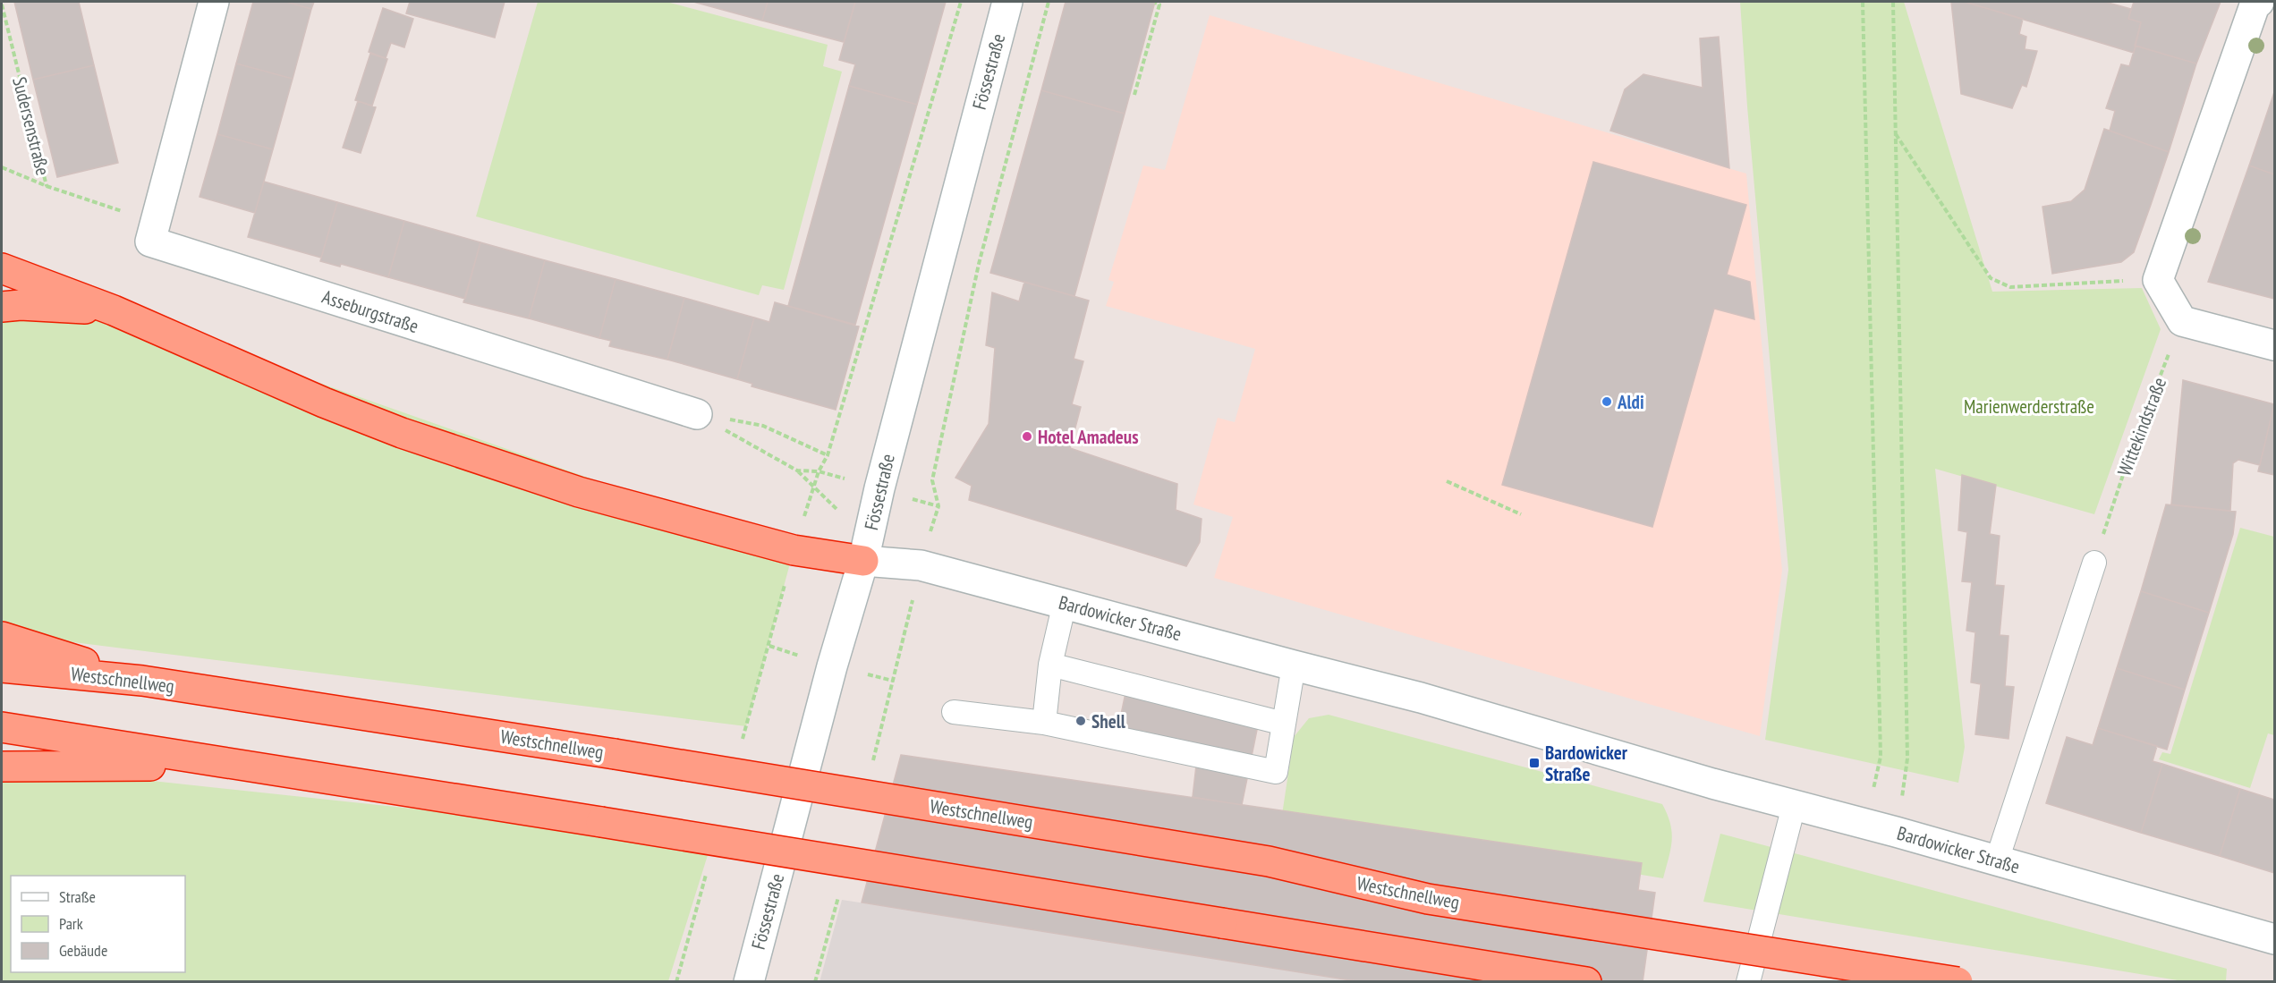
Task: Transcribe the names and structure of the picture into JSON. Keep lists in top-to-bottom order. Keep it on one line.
{"streets":{"highway":["Westschnellweg"],"street":["Fössestraße","Asseburgstraße","Bardowicker Straße"],"path":["Sudersenstraße","Wittekindstraße"]},"crossings":[["Fössestraße","Bardowicker Straße"]],"parks":["Marienwerderstraße"],"places":{"other":["Aldi","Hotel Amadeus","Shell"],"transit":["Bardowicker Straße"]},"legend":["Straße","Park","Gebäude"]}
